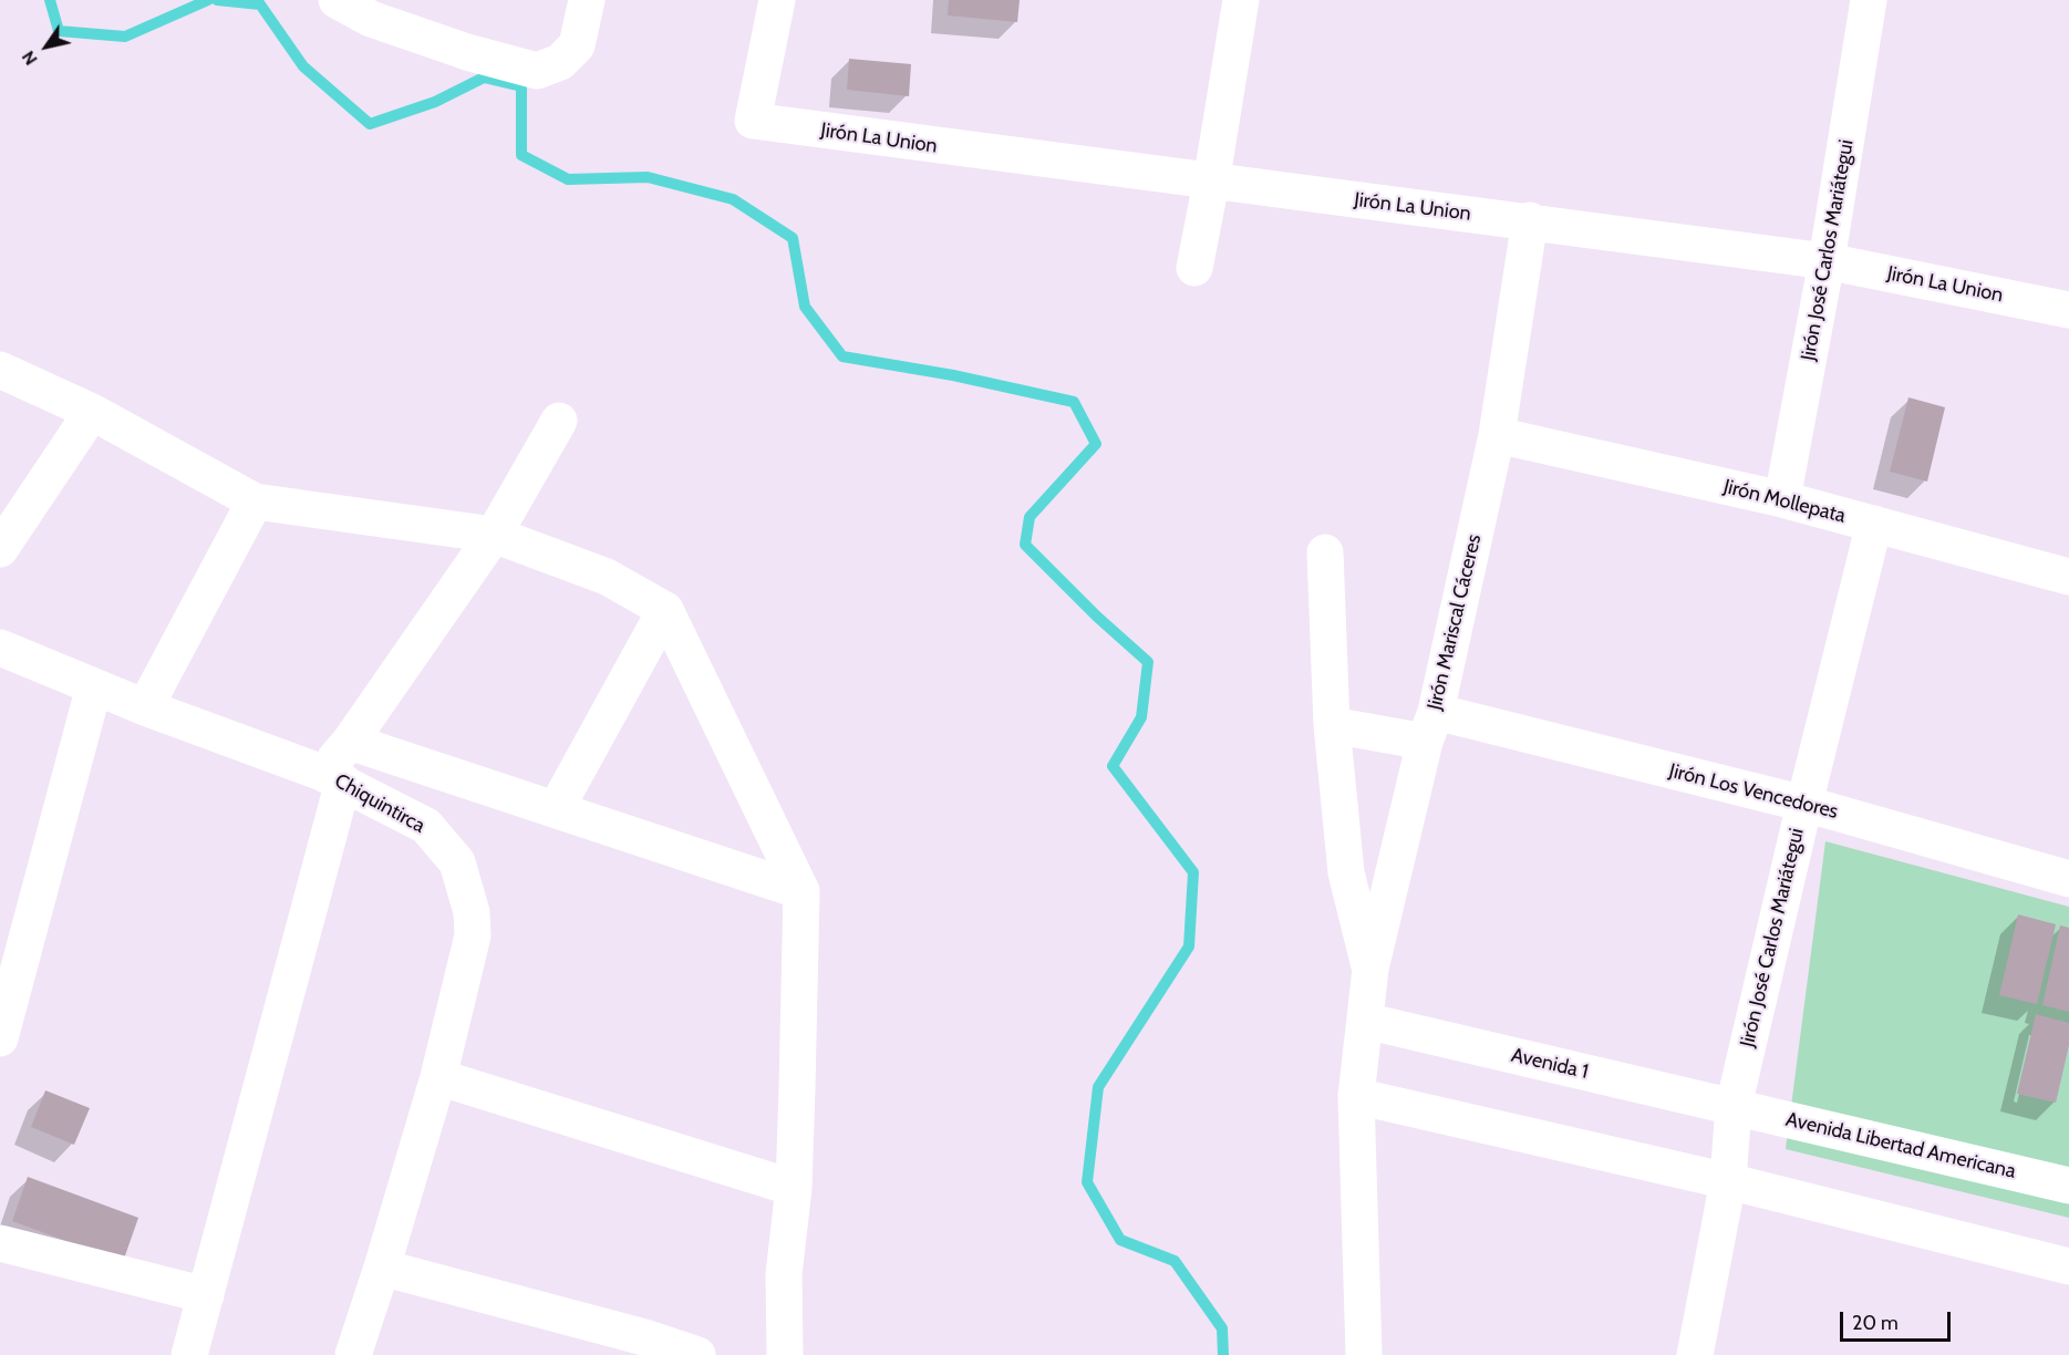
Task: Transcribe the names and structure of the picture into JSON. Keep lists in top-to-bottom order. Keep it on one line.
{"streets":{"street":["Jirón La Union","Jirón José Carlos Mariátegui","Jirón Mollepata","Jirón Mariscal Cáceres","Jirón Los Vencedores","Chiquintirca","Avenida 1","Avenida Libertad Americana"]},"crossings":[["Jirón La Union","Jirón José Carlos Mariátegui"],["Jirón La Union","Jirón Mariscal Cáceres"],["Jirón José Carlos Mariátegui","Jirón Mollepata"],["Jirón José Carlos Mariátegui","Jirón Los Vencedores"],["Jirón José Carlos Mariátegui","Avenida 1"],["Jirón José Carlos Mariátegui","Avenida Libertad Americana"],["Jirón Mollepata","Jirón Mariscal Cáceres"],["Jirón Mariscal Cáceres","Jirón Los Vencedores"],["Jirón Mariscal Cáceres","Avenida 1"],["Avenida 1","Avenida Libertad Americana"]],"scale_bar":"20 m","north":"bottom left"}
